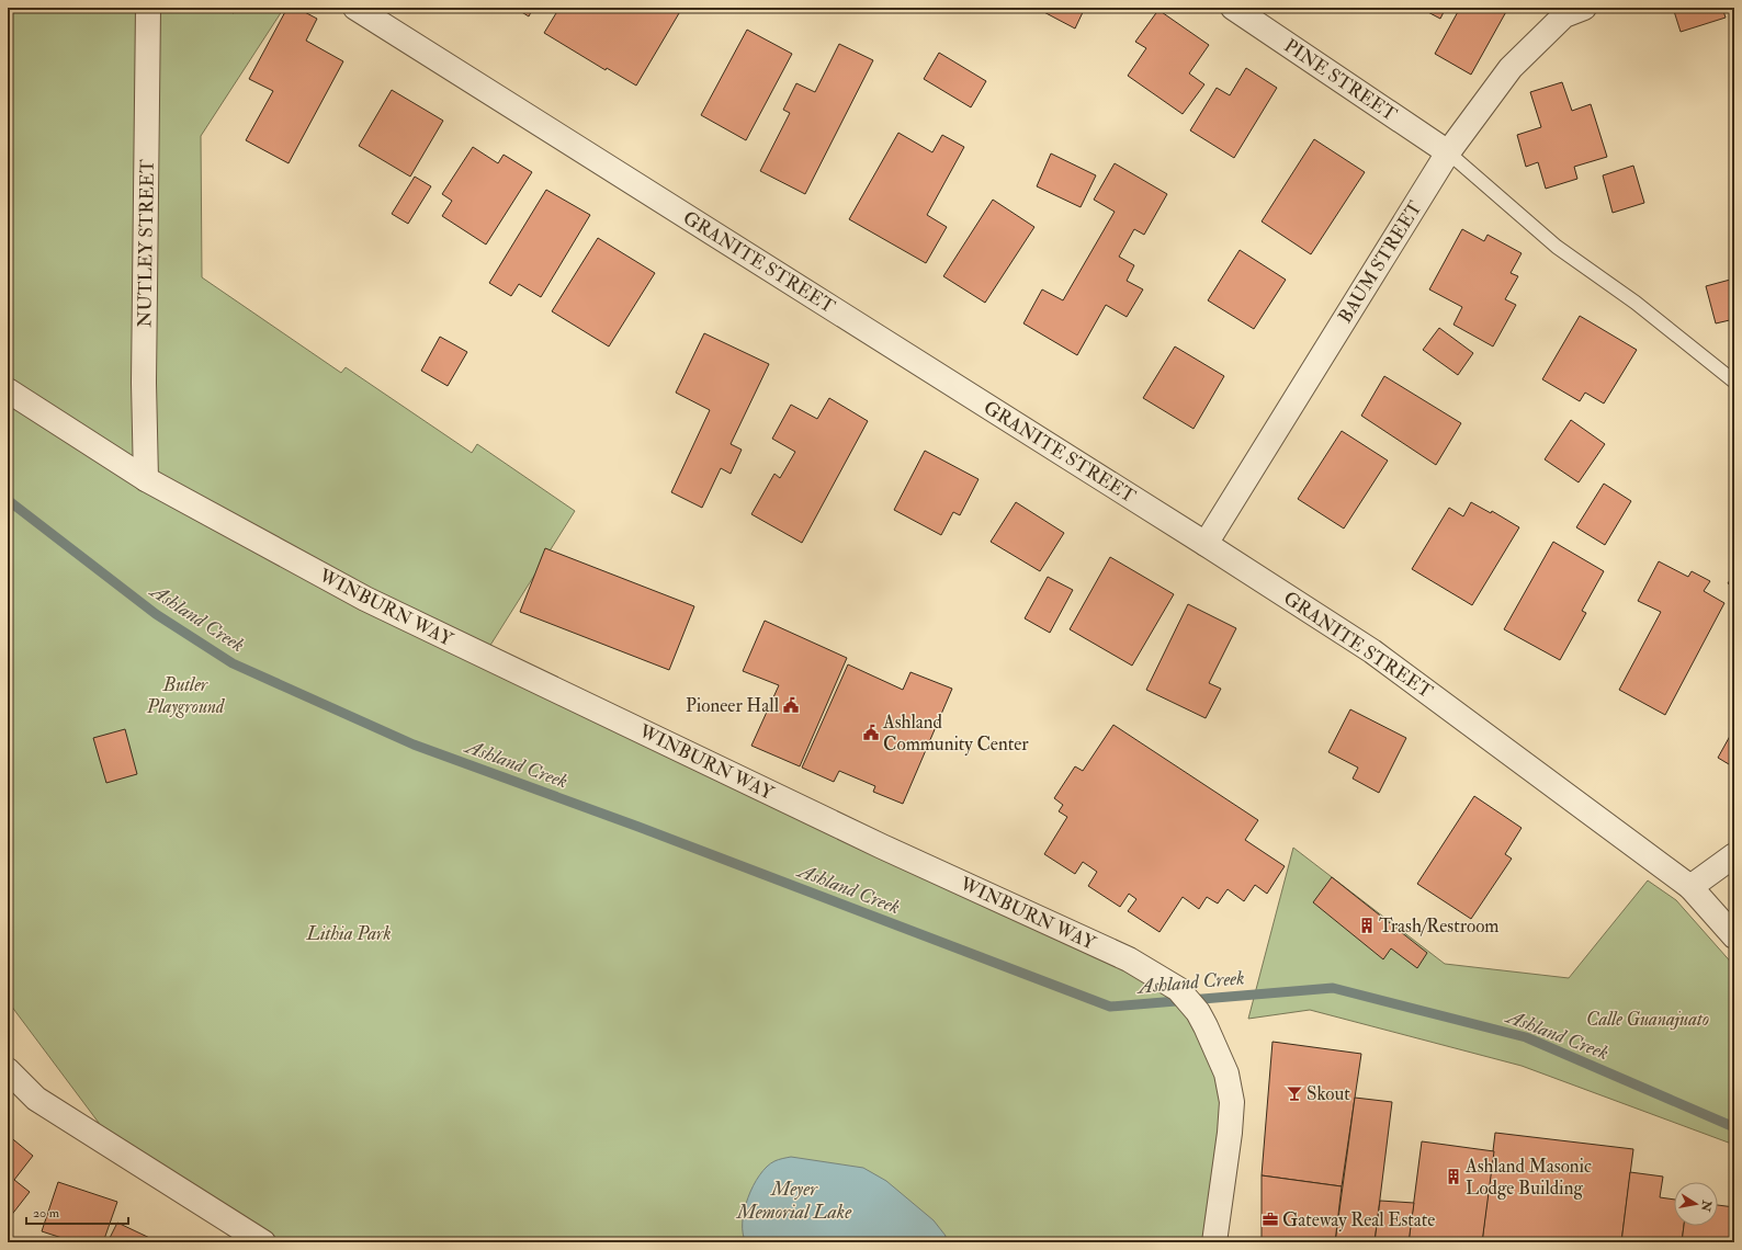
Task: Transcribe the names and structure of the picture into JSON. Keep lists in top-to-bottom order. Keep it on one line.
{"streets":{"street":["PINE STREET","NUTLEY STREET","GRANITE STREET","BAUM STREET","WINBURN WAY"]},"crossings":[["PINE STREET","BAUM STREET"],["NUTLEY STREET","WINBURN WAY"],["GRANITE STREET","BAUM STREET"]],"water":["Ashland Creek","Meyer Memorial Lake"],"parks":["Butler Playground","Lithia Park","Calle Guanajuato"],"places":{"public building":["Pioneer Hall","Ashland Community Center"],"building":["Trash/Restroom","Ashland Masonic Lodge Building"],"bar":["Skout"],"office":["Gateway Real Estate"]},"scale_bar":"20 m","north":"right"}
